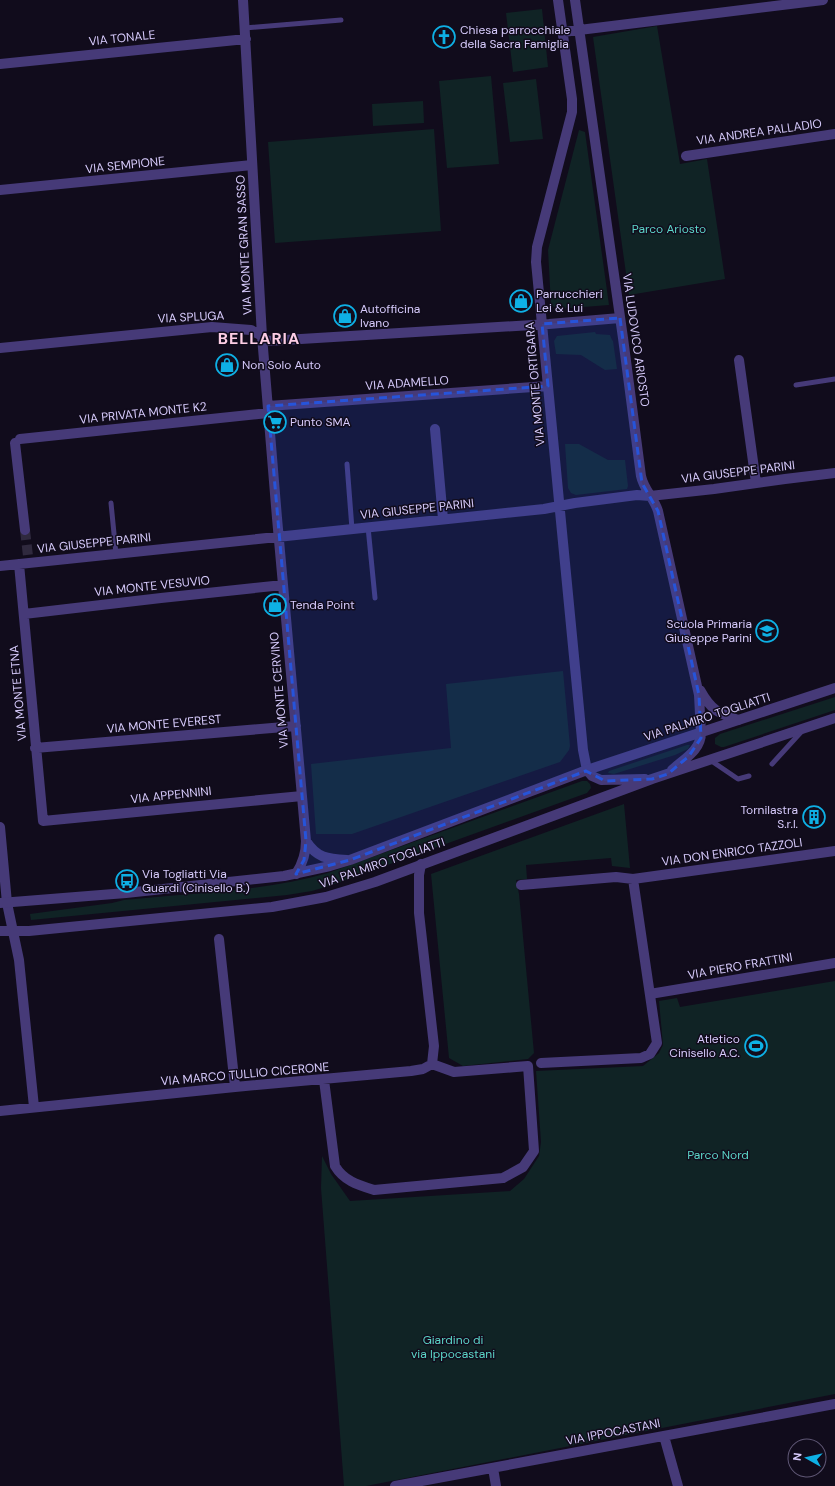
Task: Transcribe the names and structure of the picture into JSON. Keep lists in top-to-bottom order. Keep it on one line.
{"streets":{"street":["VIA TONALE","VIA ANDREA PALLADIO","VIA SEMPIONE","VIA MONTE GRAN SASSO","VIA SPLUGA","VIA LUDOVICO ARIOSTO","VIA ADAMELLO","VIA MONTE ORTIGARA","VIA PRIVATA MONTE K2","VIA GIUSEPPE PARINI","VIA MONTE VESUVIO","VIA MONTE CERVINO","VIA MONTE ETNA","VIA PALMIRO TOGLIATTI","VIA MONTE EVEREST","VIA APPENNINI","VIA DON ENRICO TAZZOLI","VIA PIERO FRATTINI","VIA MARCO TULLIO CICERONE","VIA IPPOCASTANI"]},"crossings":[["VIA TONALE","VIA MONTE GRAN SASSO"],["VIA SEMPIONE","VIA MONTE GRAN SASSO"],["VIA MONTE GRAN SASSO","VIA SPLUGA"],["VIA MONTE GRAN SASSO","VIA ADAMELLO"],["VIA MONTE GRAN SASSO","VIA PRIVATA MONTE K2"],["VIA MONTE GRAN SASSO","VIA GIUSEPPE PARINI"],["VIA MONTE GRAN SASSO","VIA MONTE CERVINO"],["VIA SPLUGA","VIA LUDOVICO ARIOSTO"],["VIA SPLUGA","VIA MONTE ORTIGARA"],["VIA LUDOVICO ARIOSTO","VIA GIUSEPPE PARINI"],["VIA LUDOVICO ARIOSTO","VIA PALMIRO TOGLIATTI"],["VIA ADAMELLO","VIA MONTE ORTIGARA"],["VIA ADAMELLO","VIA PRIVATA MONTE K2"],["VIA MONTE ORTIGARA","VIA GIUSEPPE PARINI"],["VIA MONTE ORTIGARA","VIA PALMIRO TOGLIATTI"],["VIA GIUSEPPE PARINI","VIA MONTE CERVINO"],["VIA GIUSEPPE PARINI","VIA MONTE ETNA"],["VIA MONTE VESUVIO","VIA MONTE CERVINO"],["VIA MONTE VESUVIO","VIA MONTE ETNA"],["VIA MONTE CERVINO","VIA PALMIRO TOGLIATTI"],["VIA MONTE CERVINO","VIA MONTE EVEREST"],["VIA MONTE CERVINO","VIA APPENNINI"],["VIA MONTE ETNA","VIA MONTE EVEREST"],["VIA MONTE ETNA","VIA APPENNINI"]],"districts":["BELLARIA"],"parks":["Parco Ariosto","Parco Nord","Giardino di via Ippocastani"],"places":{"church":["Chiesa parrocchiale della Sacra Famiglia"],"shop":["Parrucchieri Lei & Lui","Autofficina Ivano","Non Solo Auto","Tenda Point"],"supermarket":["Punto SMA"],"school or university":["Scuola Primaria Giuseppe Parini"],"building":["Tornilastra S.r.l."],"bus stop":["Via Togliatti Via Guardi (Cinisello B.)"],"sports":["Atletico Cinisello A.C."]},"north":"left"}
